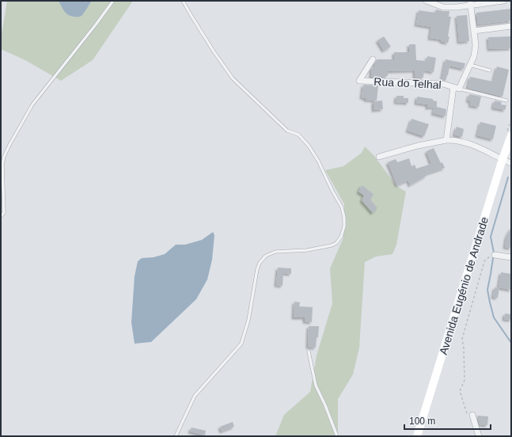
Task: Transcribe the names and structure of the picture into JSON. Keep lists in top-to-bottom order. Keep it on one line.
{"streets":{"main road":["Avenida Eugénio de Andrade"],"street":["Rua do Telhal"]},"scale_bar":"100 m"}
